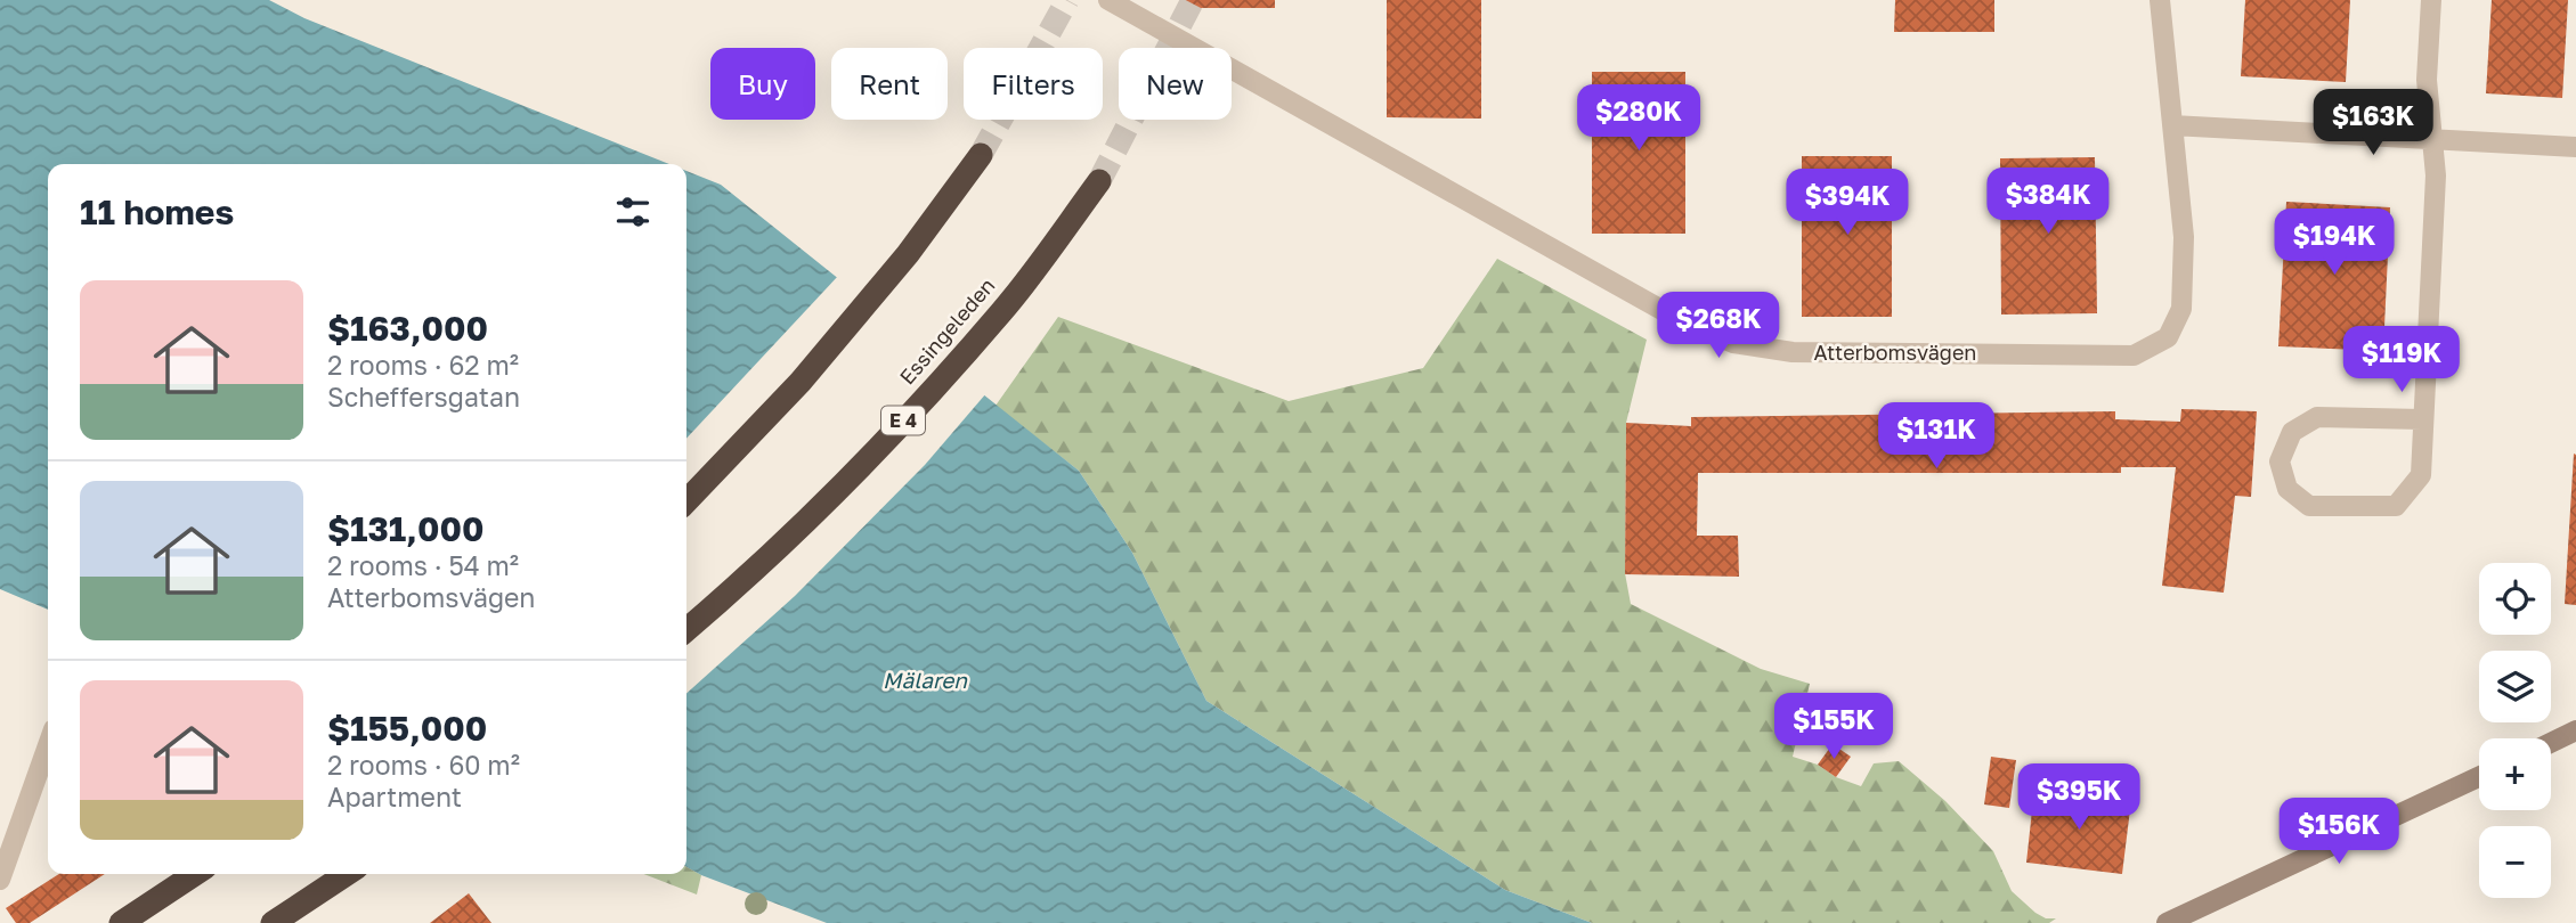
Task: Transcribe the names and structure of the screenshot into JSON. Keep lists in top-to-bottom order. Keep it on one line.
{"streets":{"highway":["Essingeleden","E 4"],"street":["Atterbomsvägen"]},"water":["Mälaren"],"page":{"chip":["Buy","Rent","Filters","New"],"price":["$280K","$163K","$384K","$394K","$194K","$268K","$119K","$131K","$155K","$395K","$156K"],"heading":"11 homes","list":[{"name":"$163,000","note":"2 rooms · 62 m² · Scheffersgatan"},{"name":"$131,000","note":"2 rooms · 54 m² · Atterbomsvägen"},{"name":"$155,000","note":"2 rooms · 60 m² · Apartment"}],"map_buttons":["+","−"]}}
